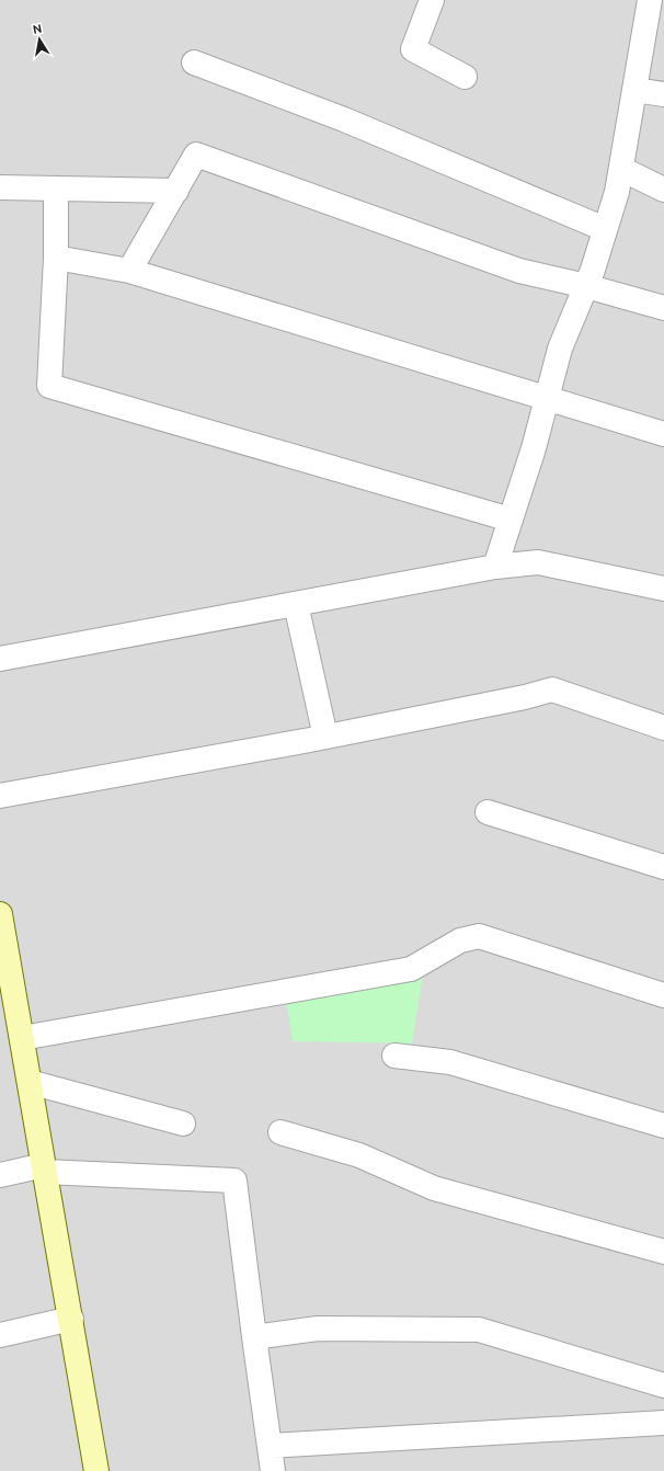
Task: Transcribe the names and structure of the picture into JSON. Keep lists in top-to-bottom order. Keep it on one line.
{"north":"top"}
